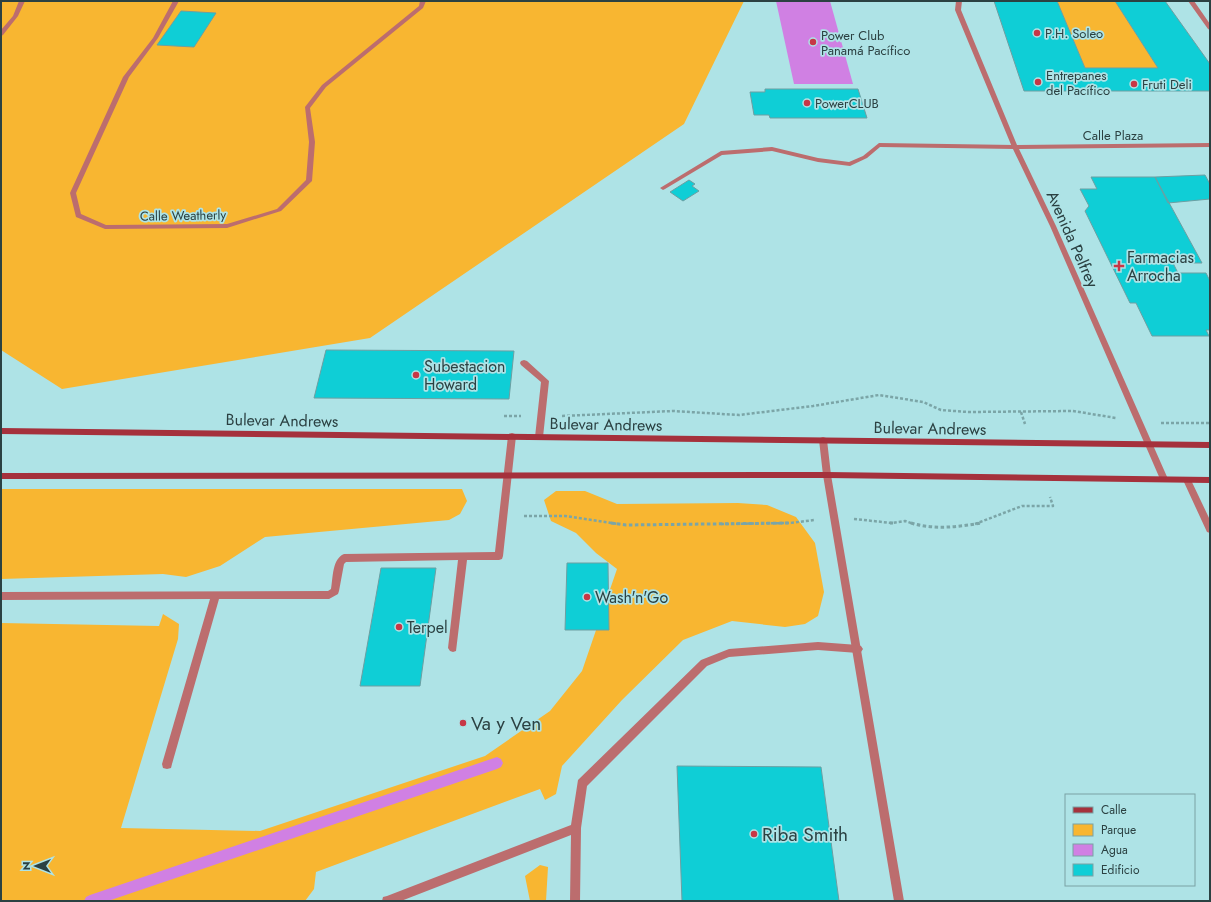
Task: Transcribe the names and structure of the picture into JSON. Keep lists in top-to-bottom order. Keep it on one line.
{"streets":{"main road":["Bulevar Andrews"],"street":["Calle Plaza","Calle Weatherly","Avenida Pelfrey"]},"crossings":[["Calle Plaza","Avenida Pelfrey"],["Avenida Pelfrey","Bulevar Andrews"]],"places":{"other":["P.H. Soleo","Power Club Panamá Pacífico","Entrepanes del Pacífico","Fruti Deli","PowerCLUB","Subestacion Howard","Wash'n'Go","Terpel","Va y Ven","Riba Smith"],"health":["Farmacias Arrocha"]},"legend":["Calle","Parque","Agua","Edificio"],"north":"left"}
